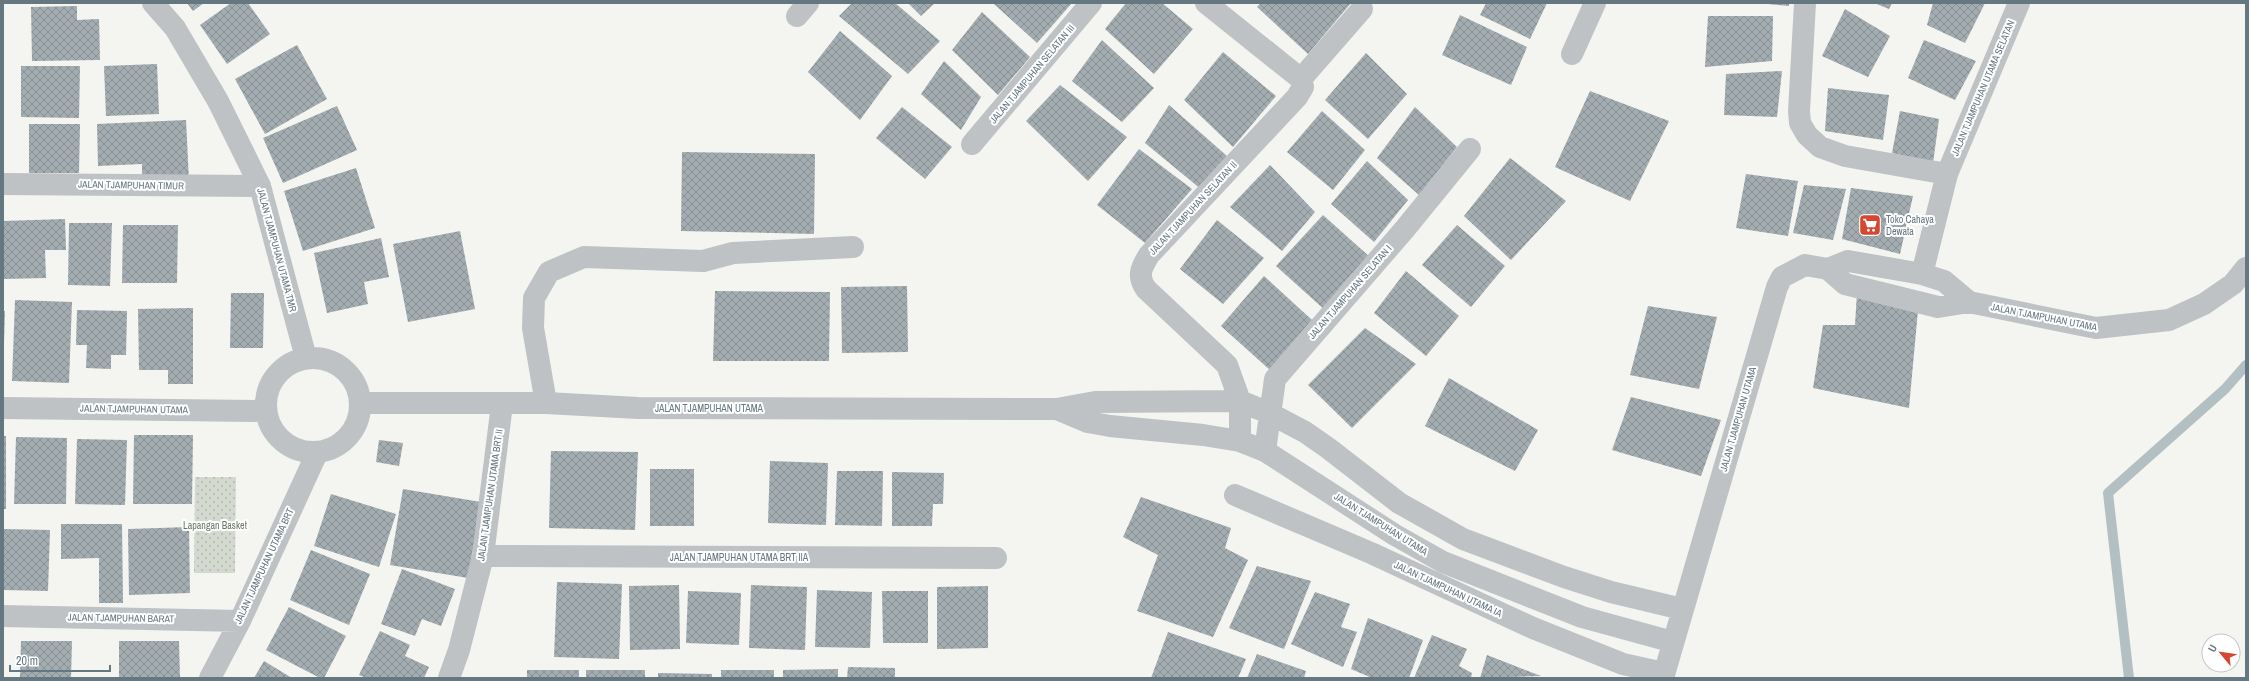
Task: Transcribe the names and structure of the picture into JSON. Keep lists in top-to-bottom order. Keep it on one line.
{"streets":{"street":["JALAN TJAMPUHAN SELATAN III","JALAN TJAMPUHAN UTAMA SELATAN","JALAN TJAMPUHAN TIMUR","JALAN TJAMPUHAN SELATAN II","JALAN TJAMPUHAN UTAMA TMR","JALAN TJAMPUHAN SELATAN I","JALAN TJAMPUHAN UTAMA","JALAN TJAMPUHAN UTAMA BRT II","JALAN TJAMPUHAN UTAMA BRT IIA","JALAN TJAMPUHAN UTAMA BRT","JALAN TJAMPUHAN UTAMA IA","JALAN TJAMPUHAN BARAT"]},"crossings":[["JALAN TJAMPUHAN UTAMA SELATAN","JALAN TJAMPUHAN UTAMA"],["JALAN TJAMPUHAN TIMUR","JALAN TJAMPUHAN UTAMA TMR"],["JALAN TJAMPUHAN SELATAN II","JALAN TJAMPUHAN UTAMA"],["JALAN TJAMPUHAN UTAMA TMR","JALAN TJAMPUHAN UTAMA"],["JALAN TJAMPUHAN UTAMA TMR","JALAN TJAMPUHAN UTAMA BRT"],["JALAN TJAMPUHAN SELATAN I","JALAN TJAMPUHAN UTAMA"],["JALAN TJAMPUHAN UTAMA","JALAN TJAMPUHAN UTAMA BRT II"],["JALAN TJAMPUHAN UTAMA","JALAN TJAMPUHAN UTAMA BRT"],["JALAN TJAMPUHAN UTAMA BRT II","JALAN TJAMPUHAN UTAMA BRT IIA"],["JALAN TJAMPUHAN UTAMA BRT","JALAN TJAMPUHAN BARAT"]],"parks":["Lapangan Basket"],"places":{"supermarket":["Toko Cahaya Dewata"]},"scale_bar":"20 m","north":"top left"}
